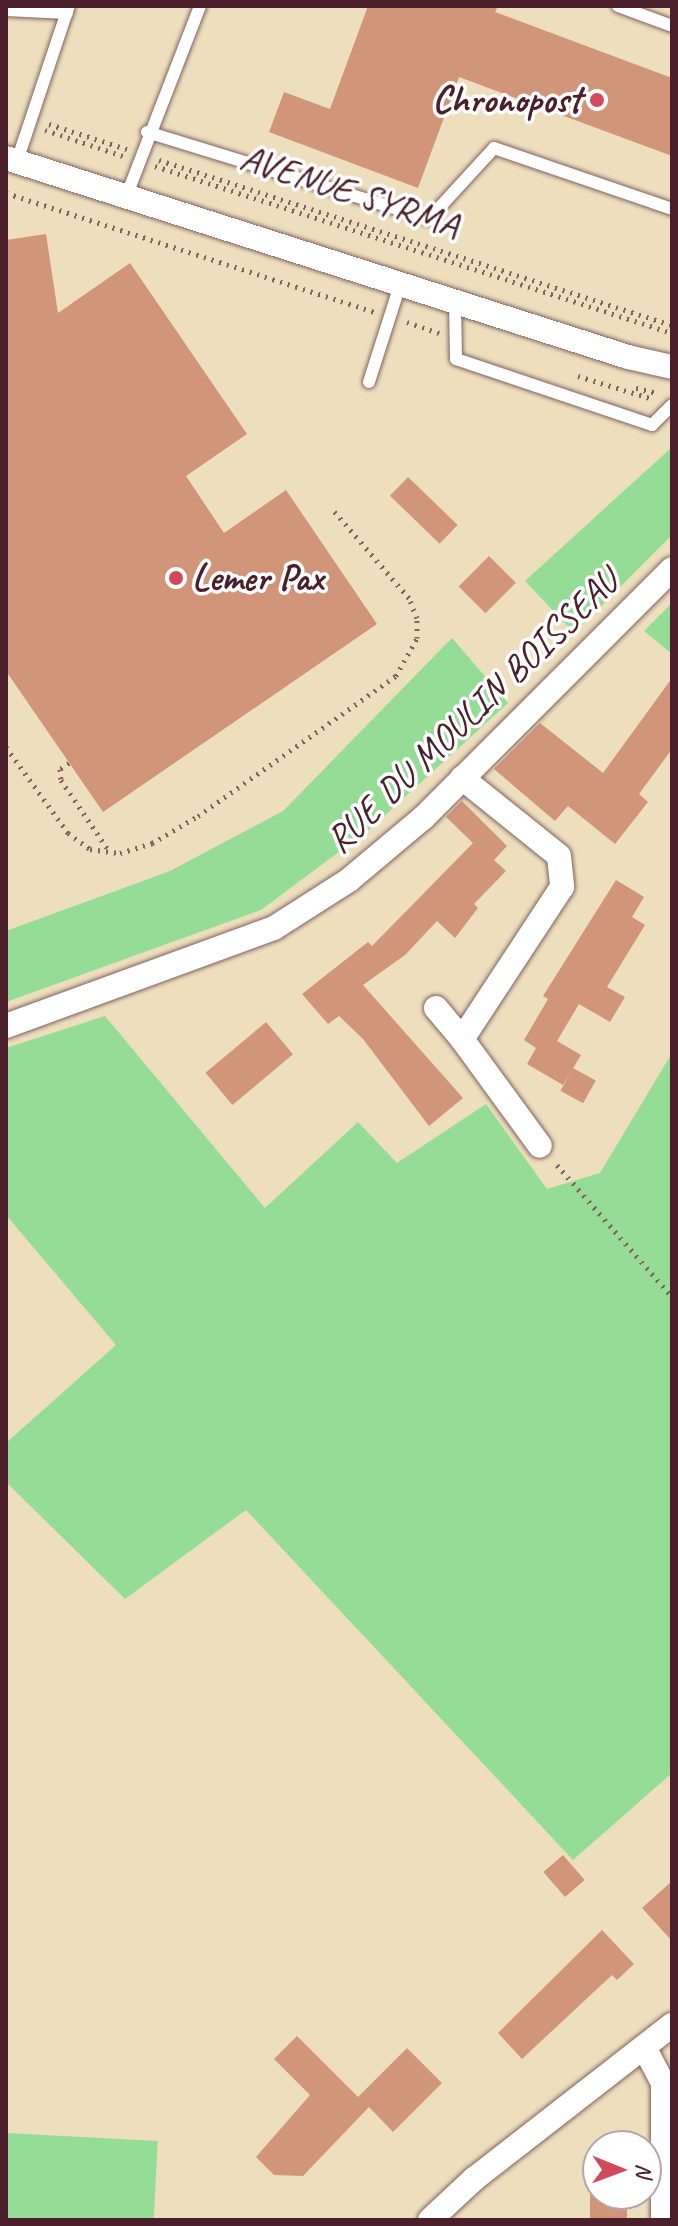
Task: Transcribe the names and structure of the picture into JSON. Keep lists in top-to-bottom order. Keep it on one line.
{"streets":{"street":["AVENUE SYRMA","RUE DU MOULIN BOISSEAU"]},"places":["Chronopost","Lemer Pax"],"north":"right"}
